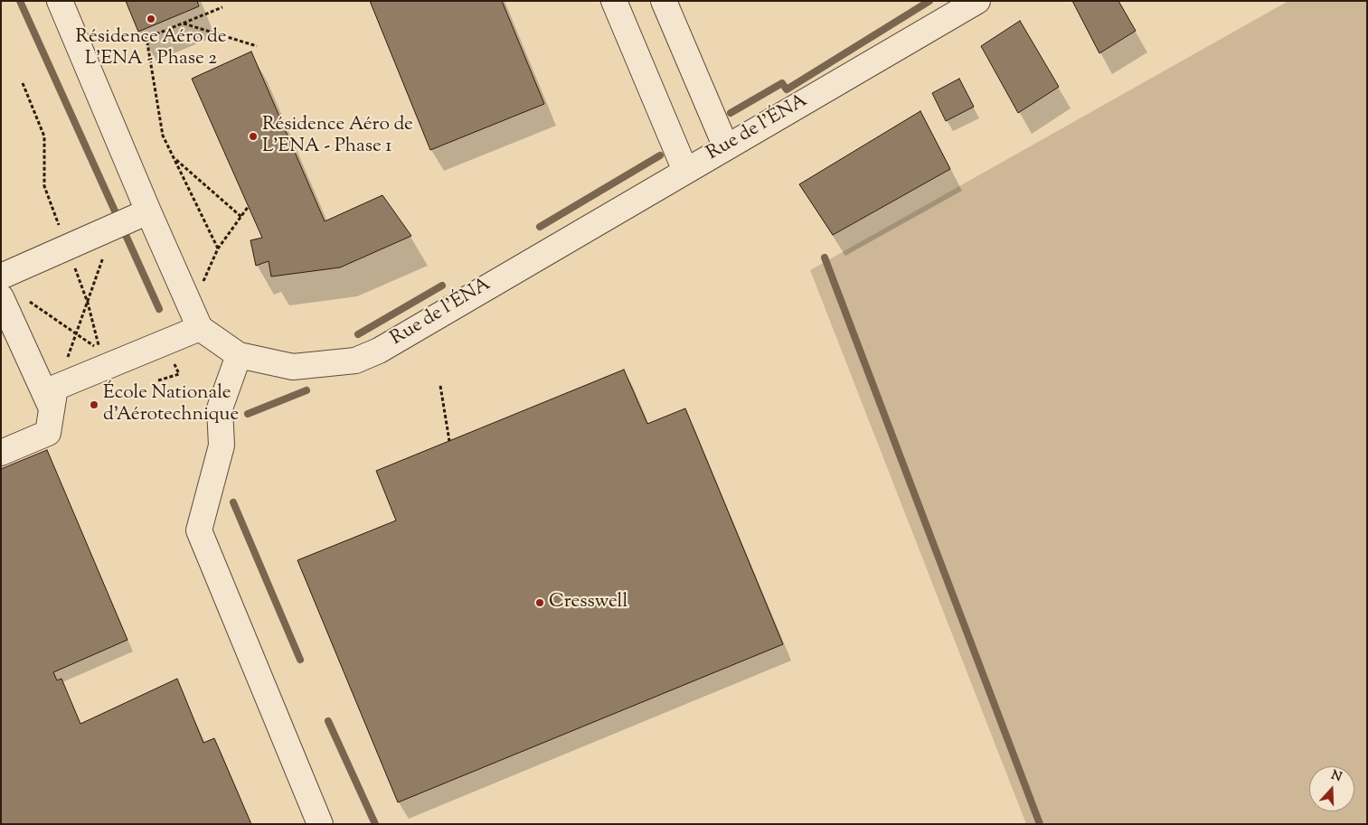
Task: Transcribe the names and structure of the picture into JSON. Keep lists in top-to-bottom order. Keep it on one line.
{"streets":{"street":["Rue de l'ÉNA"]},"places":["Résidence Aéro de L'ENA - Phase 2","Résidence Aéro de L'ENA - Phase 1","École Nationale d'Aérotechnique","Cresswell"],"north":"top"}
